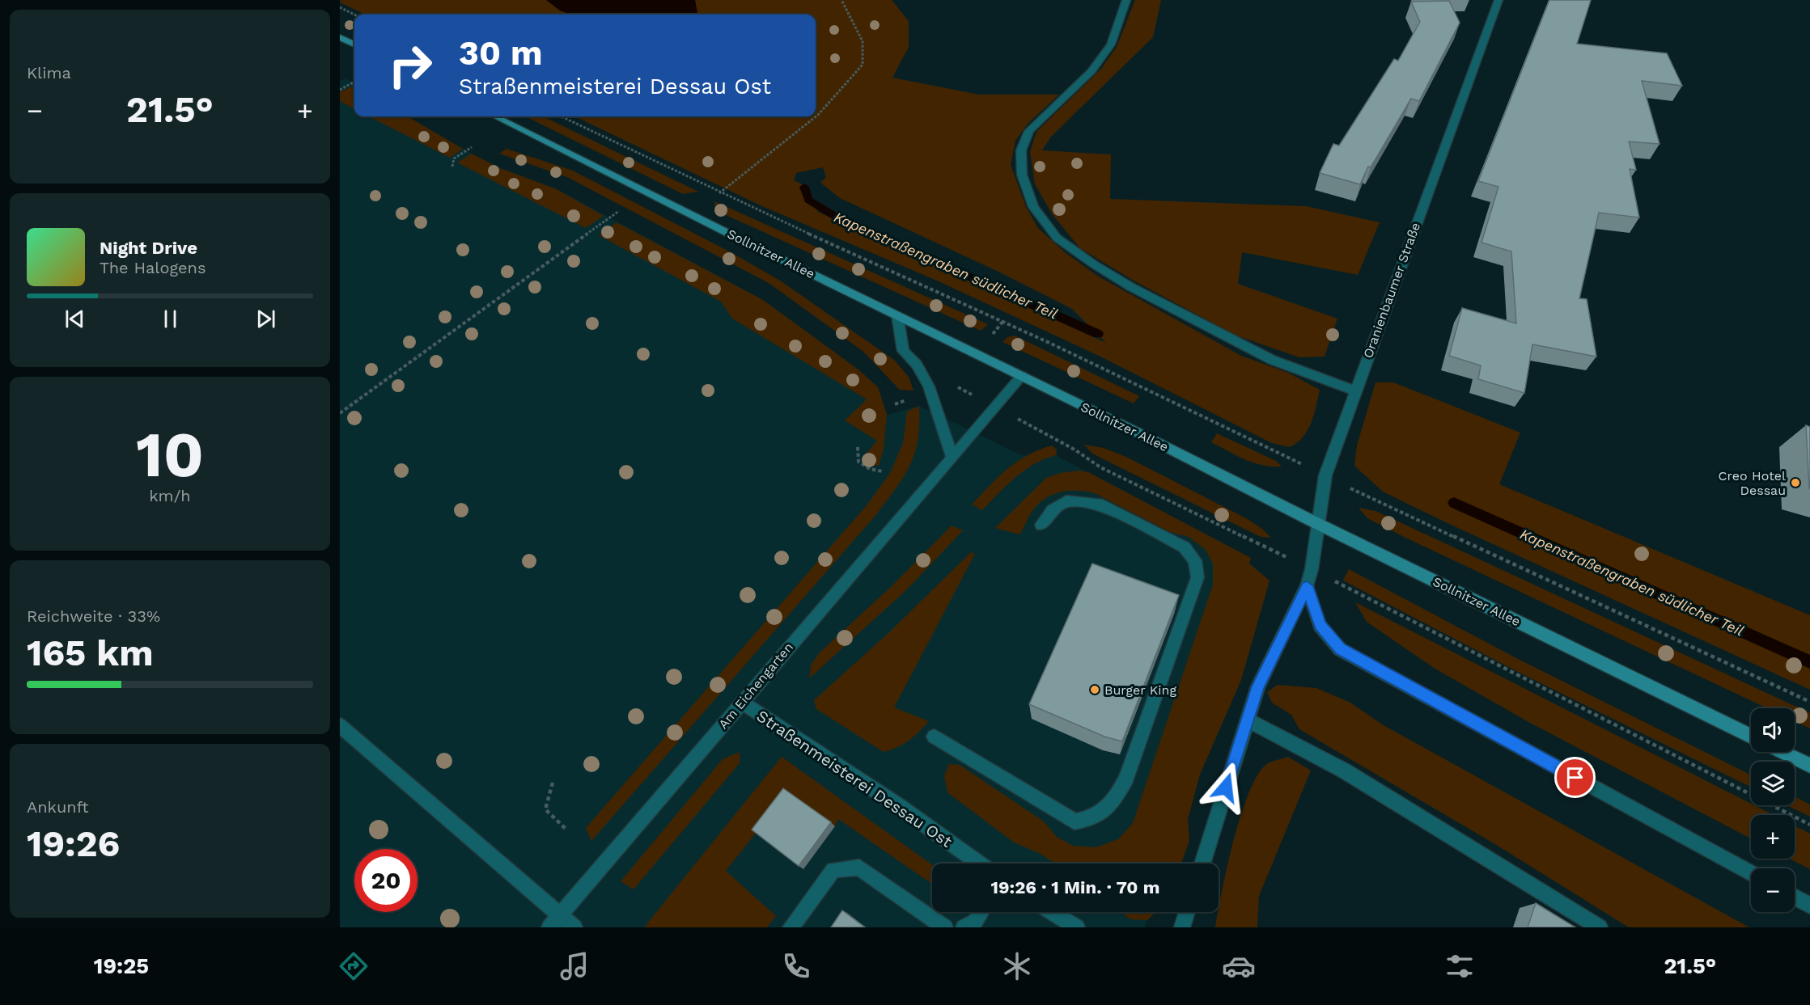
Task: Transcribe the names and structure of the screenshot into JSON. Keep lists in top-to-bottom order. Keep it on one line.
{"streets":{"main road":["Sollnitzer Allee"],"street":["Oranienbaumer Straße","Am Eichengarten","Straßenmeisterei Dessau Ost"]},"crossings":[["Sollnitzer Allee","Oranienbaumer Straße"],["Sollnitzer Allee","Am Eichengarten"],["Am Eichengarten","Straßenmeisterei Dessau Ost"]],"water":["Kapenstraßengraben südlicher Teil"],"places":["Creo Hotel Dessau","Burger King"],"page":{"tile":["Klima",["10","km/h"],["Reichweite · 33%","165 km"],["Ankunft","19:26"]],"turn":["30 m","Straßenmeisterei Dessau Ost"],"heat":["−","21.5°","+"],"song":["Night Drive","The Halogens"],"map_buttons":["+","−"],"limit":"20","trip":"19:26 · 1 Min. · 70 m","tabs":["19:25","21.5°"]}}
